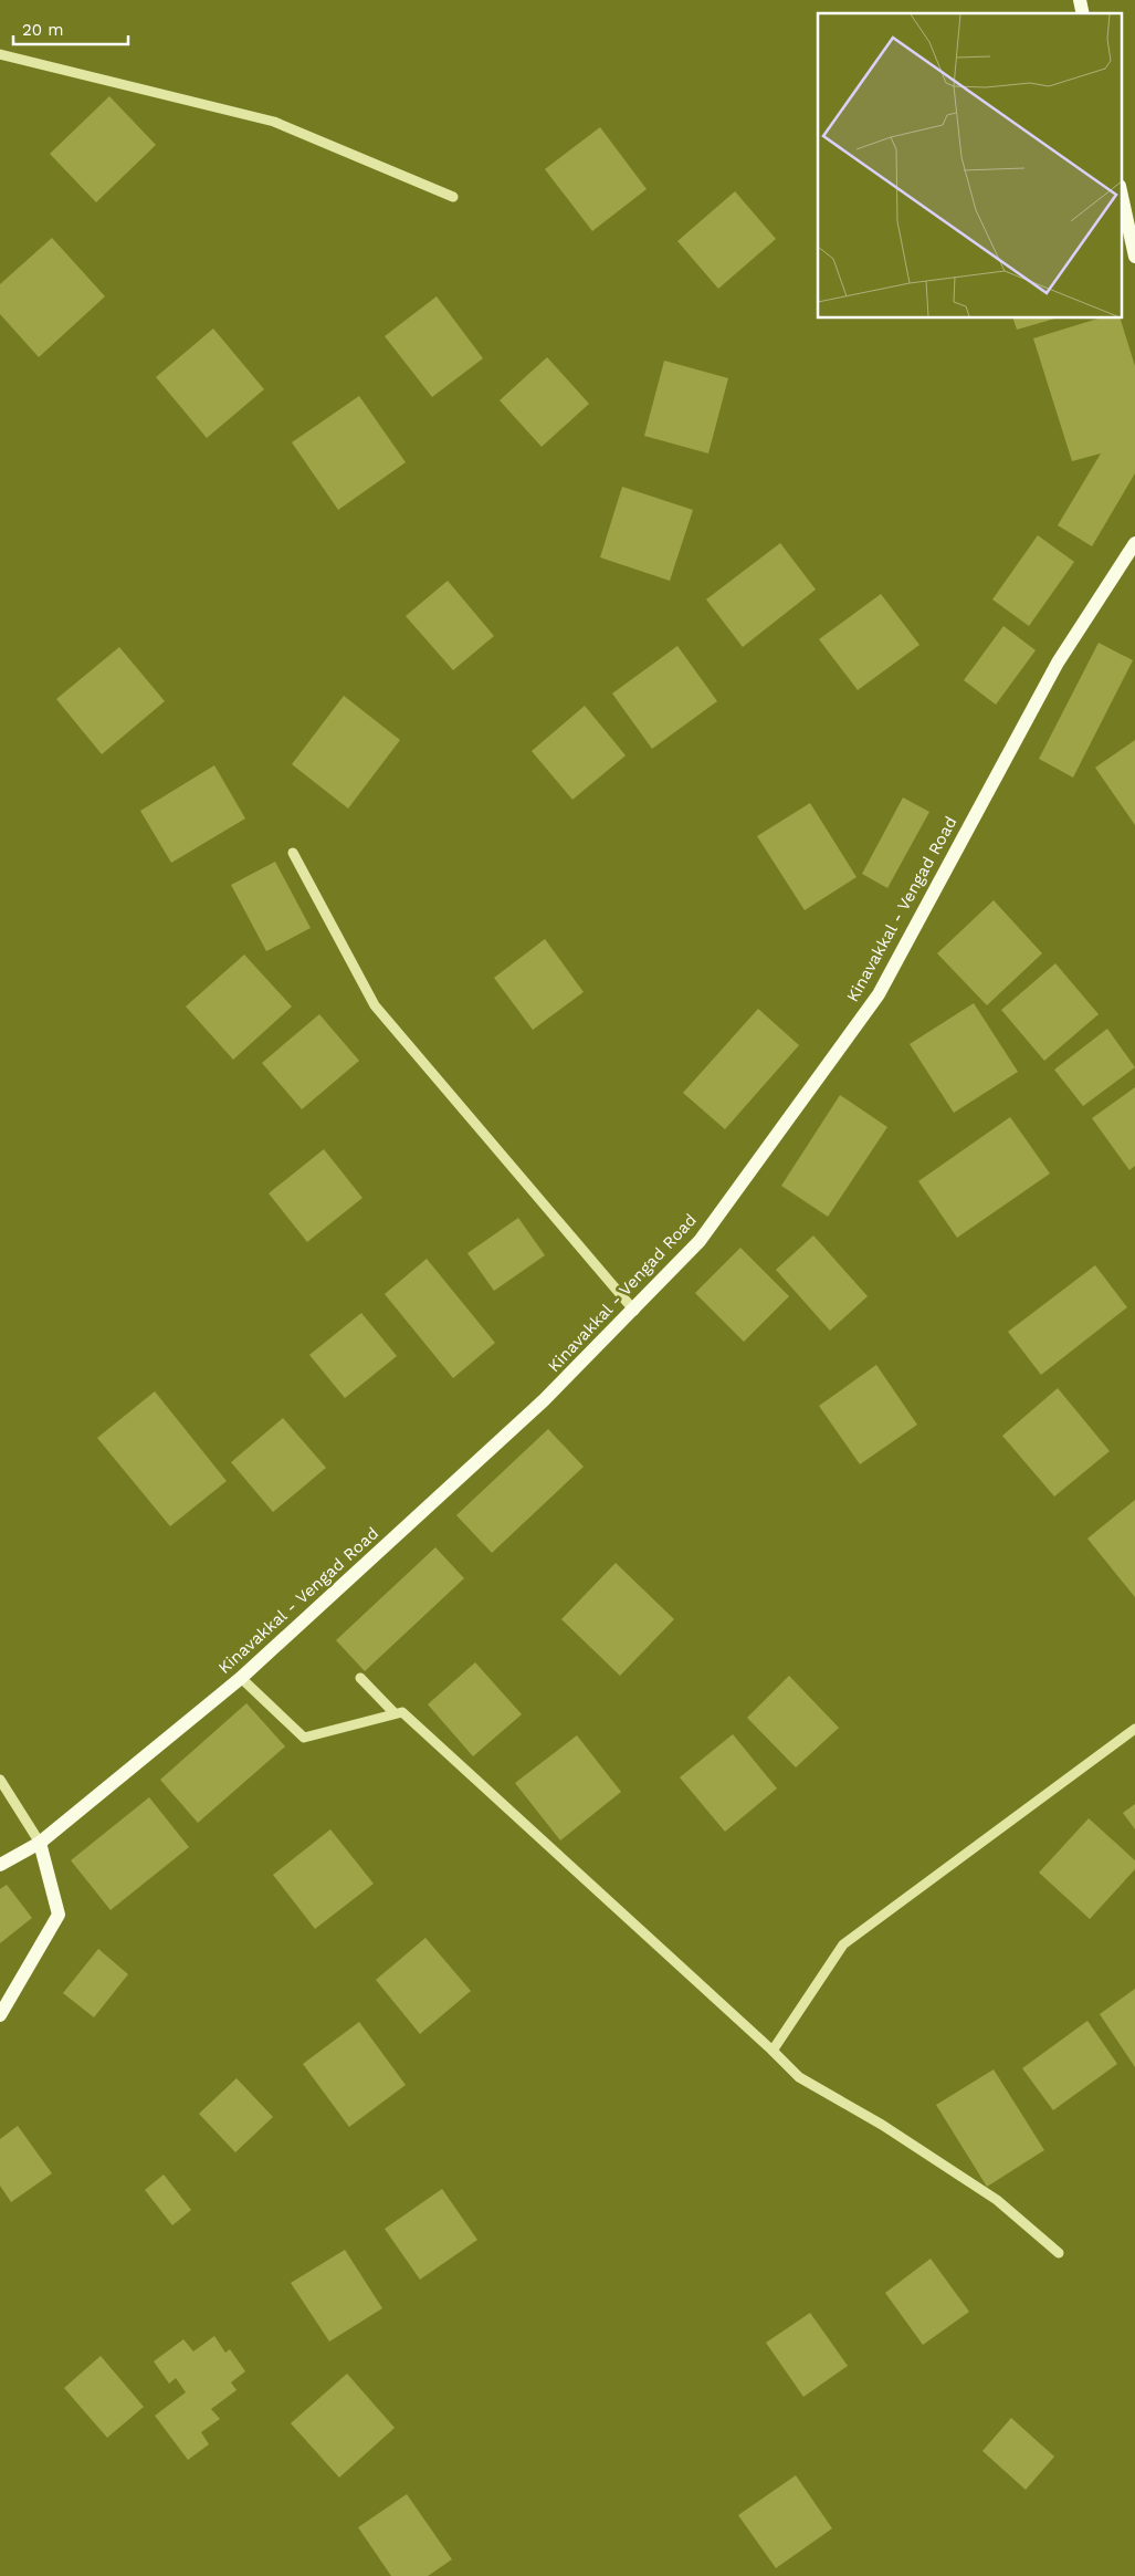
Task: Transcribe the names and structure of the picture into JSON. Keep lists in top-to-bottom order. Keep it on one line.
{"streets":{"main road":["Kinavakkal - Vengad Road"]},"scale_bar":"20 m"}
